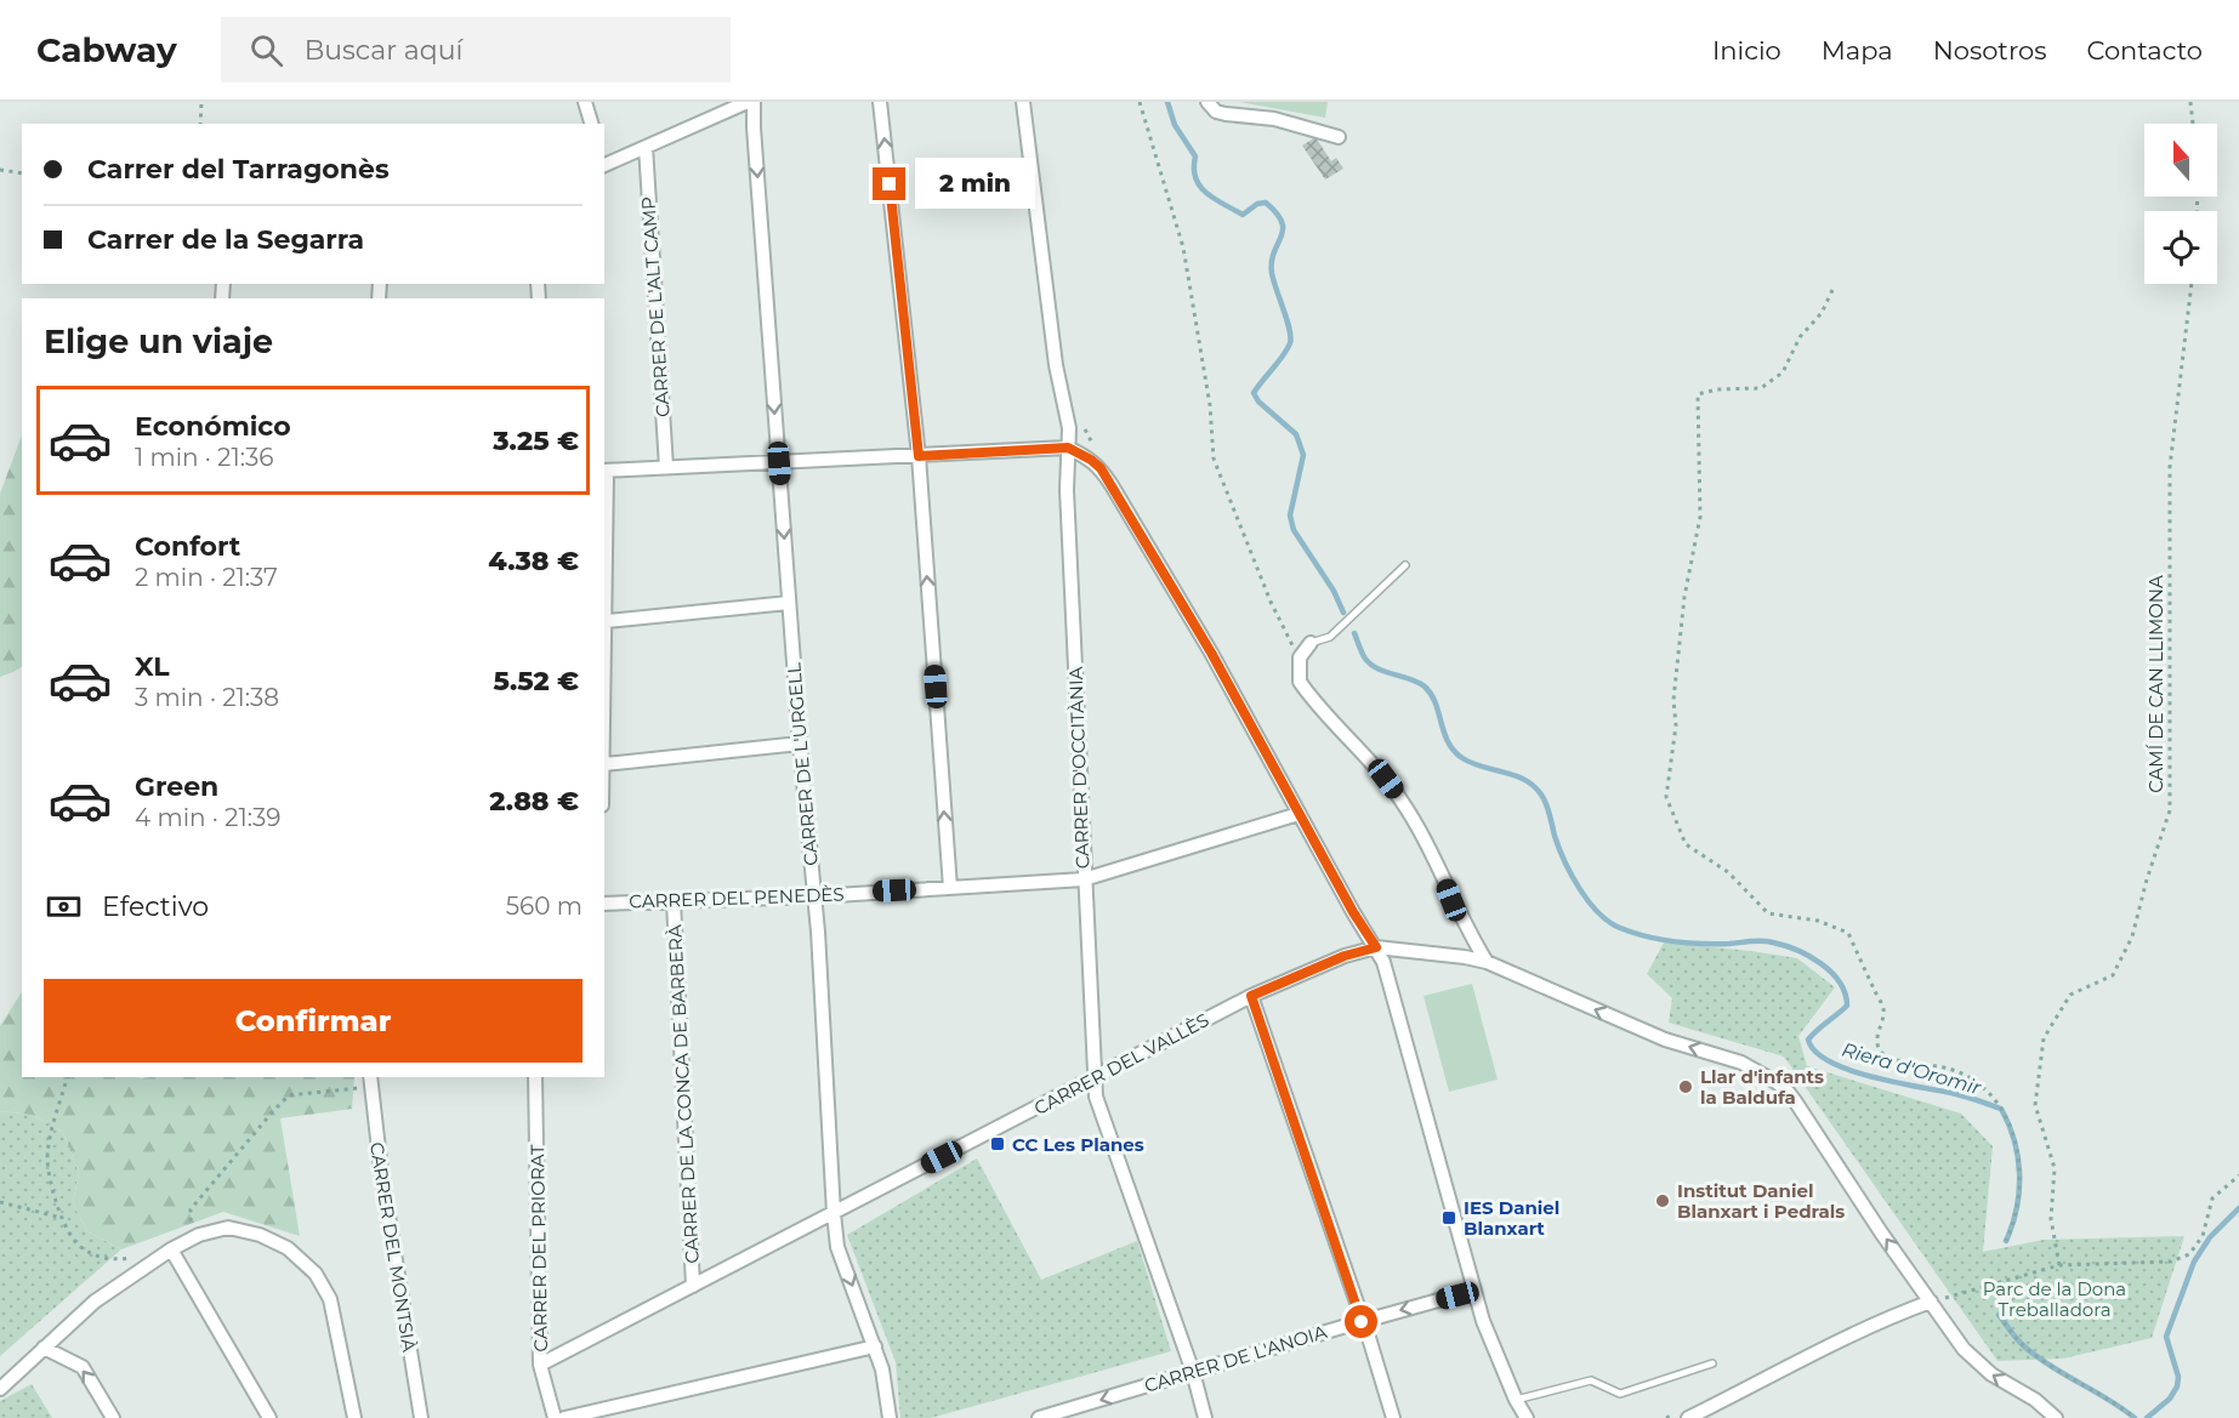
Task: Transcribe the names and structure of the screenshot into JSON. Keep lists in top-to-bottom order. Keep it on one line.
{"streets":{"street":["CARRER DE L'ALT CAMP","CARRER DE L'URGELL","CARRER D'OCCITÀNIA","CARRER DEL PENEDÈS","CARRER DEL VALLÈS","CARRER DE LA CONCA DE BARBERÀ","CARRER DEL MONTSIÀ","CARRER DEL PRIORAT","CARRER DE L'ANOIA"],"path":["CAMÍ DE CAN LLIMONA"]},"crossings":[["CARRER DE L'URGELL","CARRER DEL PENEDÈS"],["CARRER DE L'URGELL","CARRER DEL VALLÈS"],["CARRER D'OCCITÀNIA","CARRER DEL PENEDÈS"],["CARRER D'OCCITÀNIA","CARRER DEL VALLÈS"],["CARRER D'OCCITÀNIA","CARRER DE L'ANOIA"],["CARRER DEL PENEDÈS","CARRER DE LA CONCA DE BARBERÀ"],["CARRER DEL VALLÈS","CARRER DE LA CONCA DE BARBERÀ"],["CARRER DEL VALLÈS","CARRER DEL PRIORAT"]],"one_way":["CARRER DE L'URGELL","CARRER DEL VALLÈS","CARRER DE L'ANOIA"],"water":["Riera d'Oromir"],"parks":["Parc de la Dona Treballadora"],"places":{"other":["Llar d'infants la Baldufa","Institut Daniel Blanxart i Pedrals"],"transit":["CC Les Planes","IES Daniel Blanxart"]},"north":"top","page":{"header":"Cabway","search":"Buscar aquí","nav":["Inicio","Mapa","Nosotros","Contacto"],"banner":["Carrer del Tarragonès","Carrer de la Segarra"],"bubble":"2 min","heading":"Elige un viaje","list":[{"name":"Económico","note":"1 min · 21:36","value":"3.25 €"},{"name":"Confort","note":"2 min · 21:37","value":"4.38 €"},{"name":"XL","note":"3 min · 21:38","value":"5.52 €"},{"name":"Green","note":"4 min · 21:39","value":"2.88 €"}],"pay":["Efectivo","560 m"],"buttons":"Confirmar"}}
